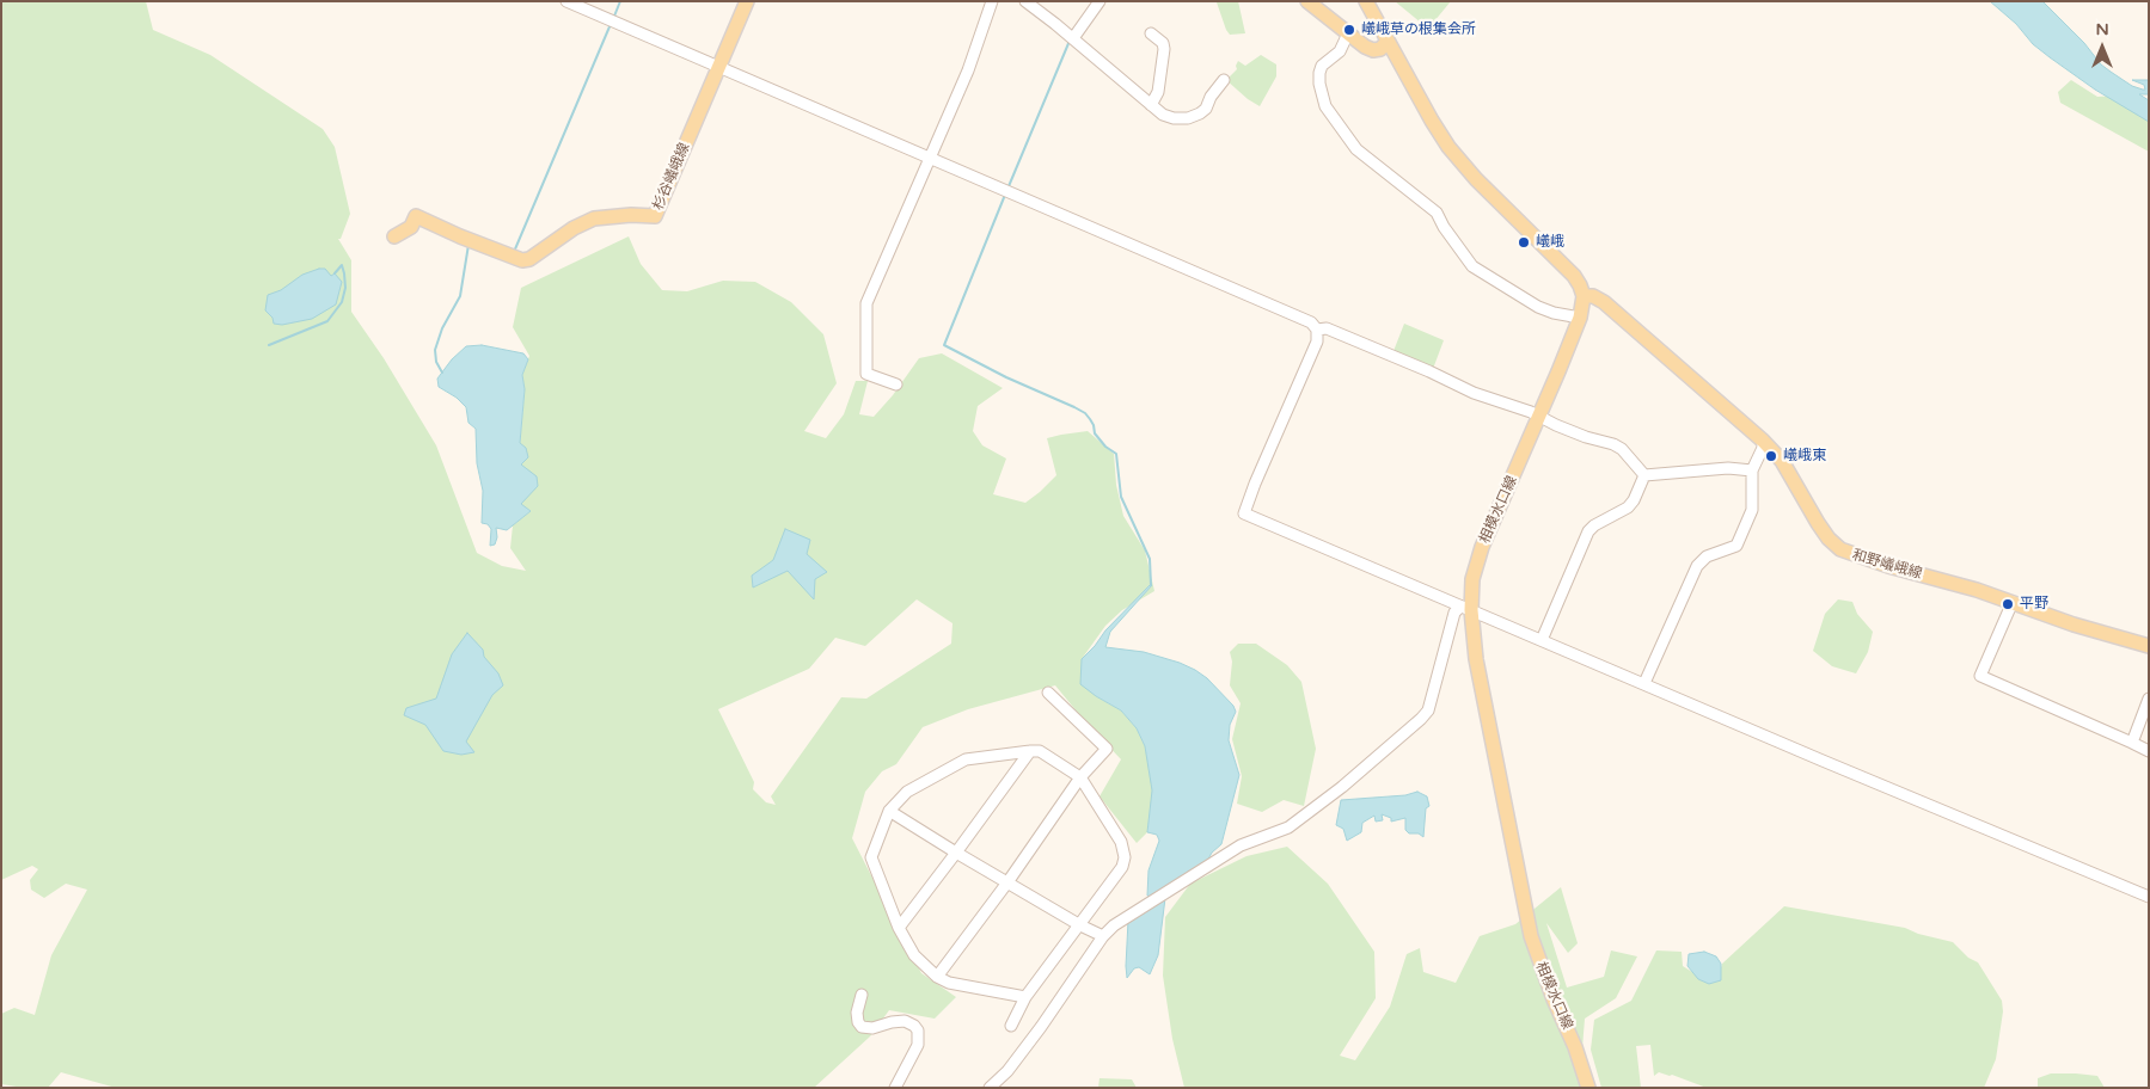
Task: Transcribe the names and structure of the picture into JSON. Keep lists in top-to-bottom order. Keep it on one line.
{"streets":{"main road":["杉谷嶬峨線","相模水口線","和野嶬峨線"]},"crossings":[["相模水口線","和野嶬峨線"]],"places":["嶬峨草の根集会所","嶬峨","嶬峨東","平野"],"north":"top"}
